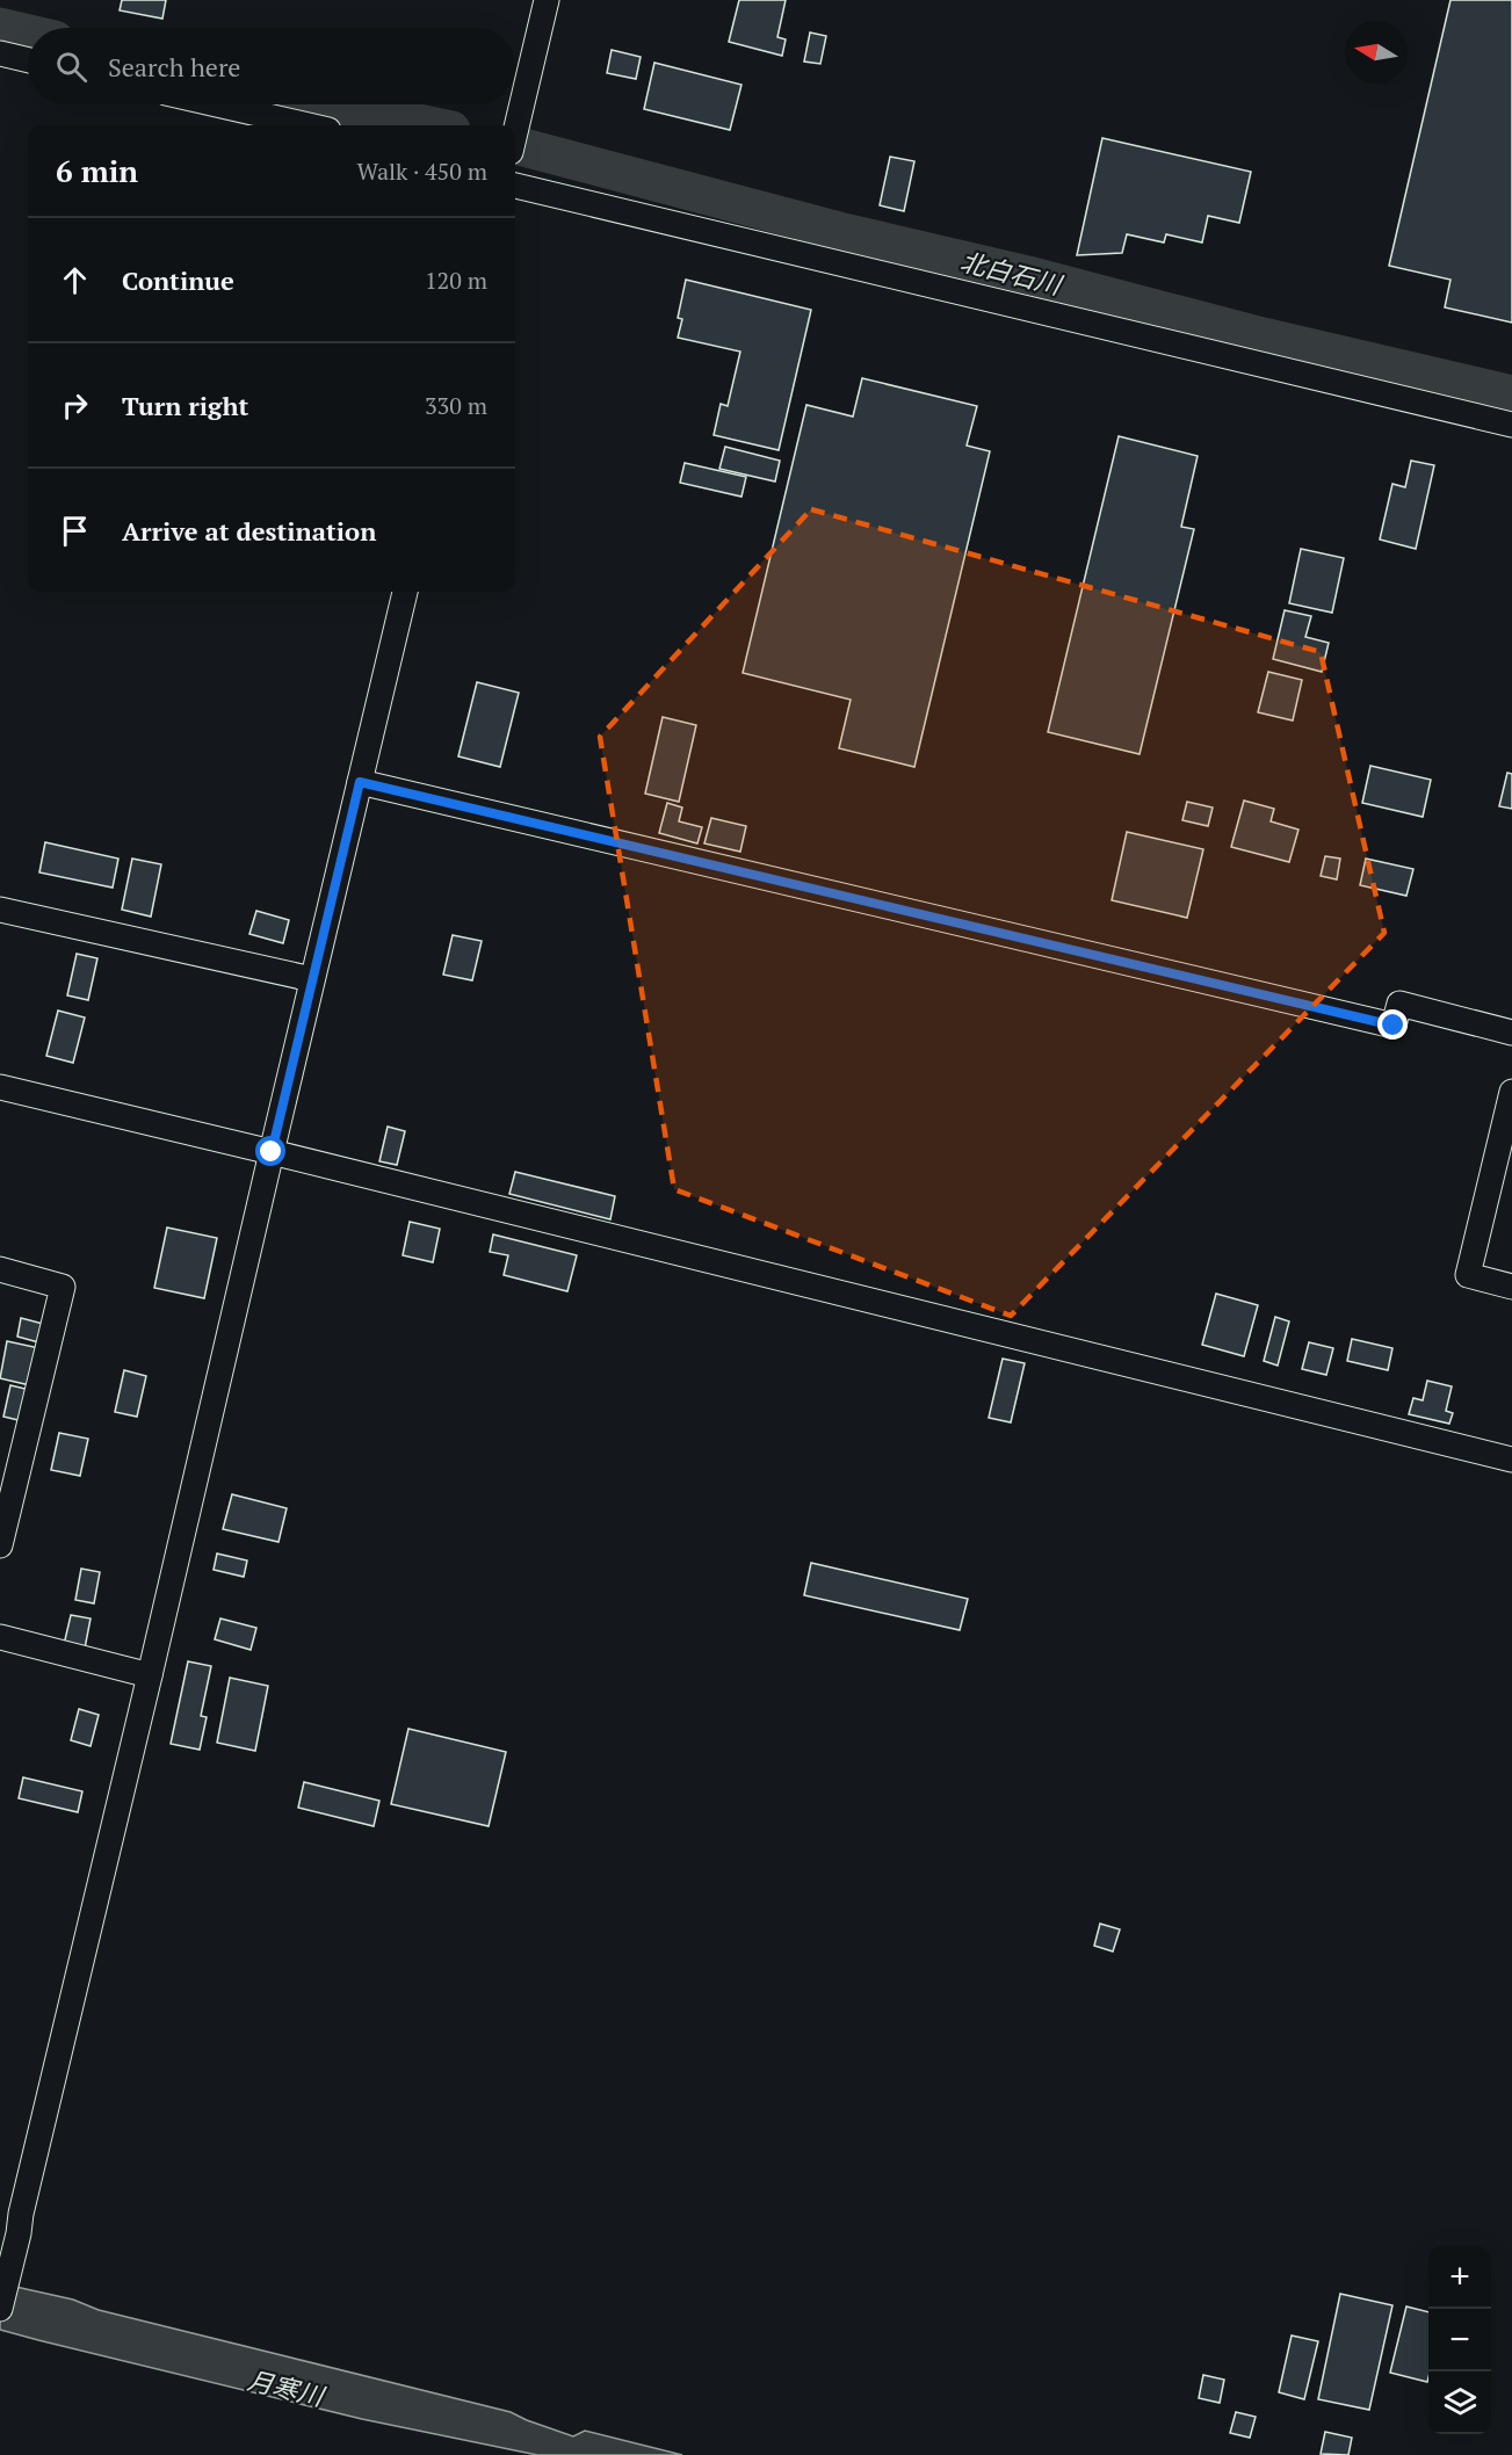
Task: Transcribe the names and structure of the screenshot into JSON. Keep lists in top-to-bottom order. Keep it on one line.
{"water":["北白石川","月寒川"],"north":"left","page":{"search":"Search here","heading":["6 min","Walk · 450 m"],"list":[["Continue","120 m"],["Turn right","330 m"],"Arrive at destination"],"map_buttons":["+","−"]}}
